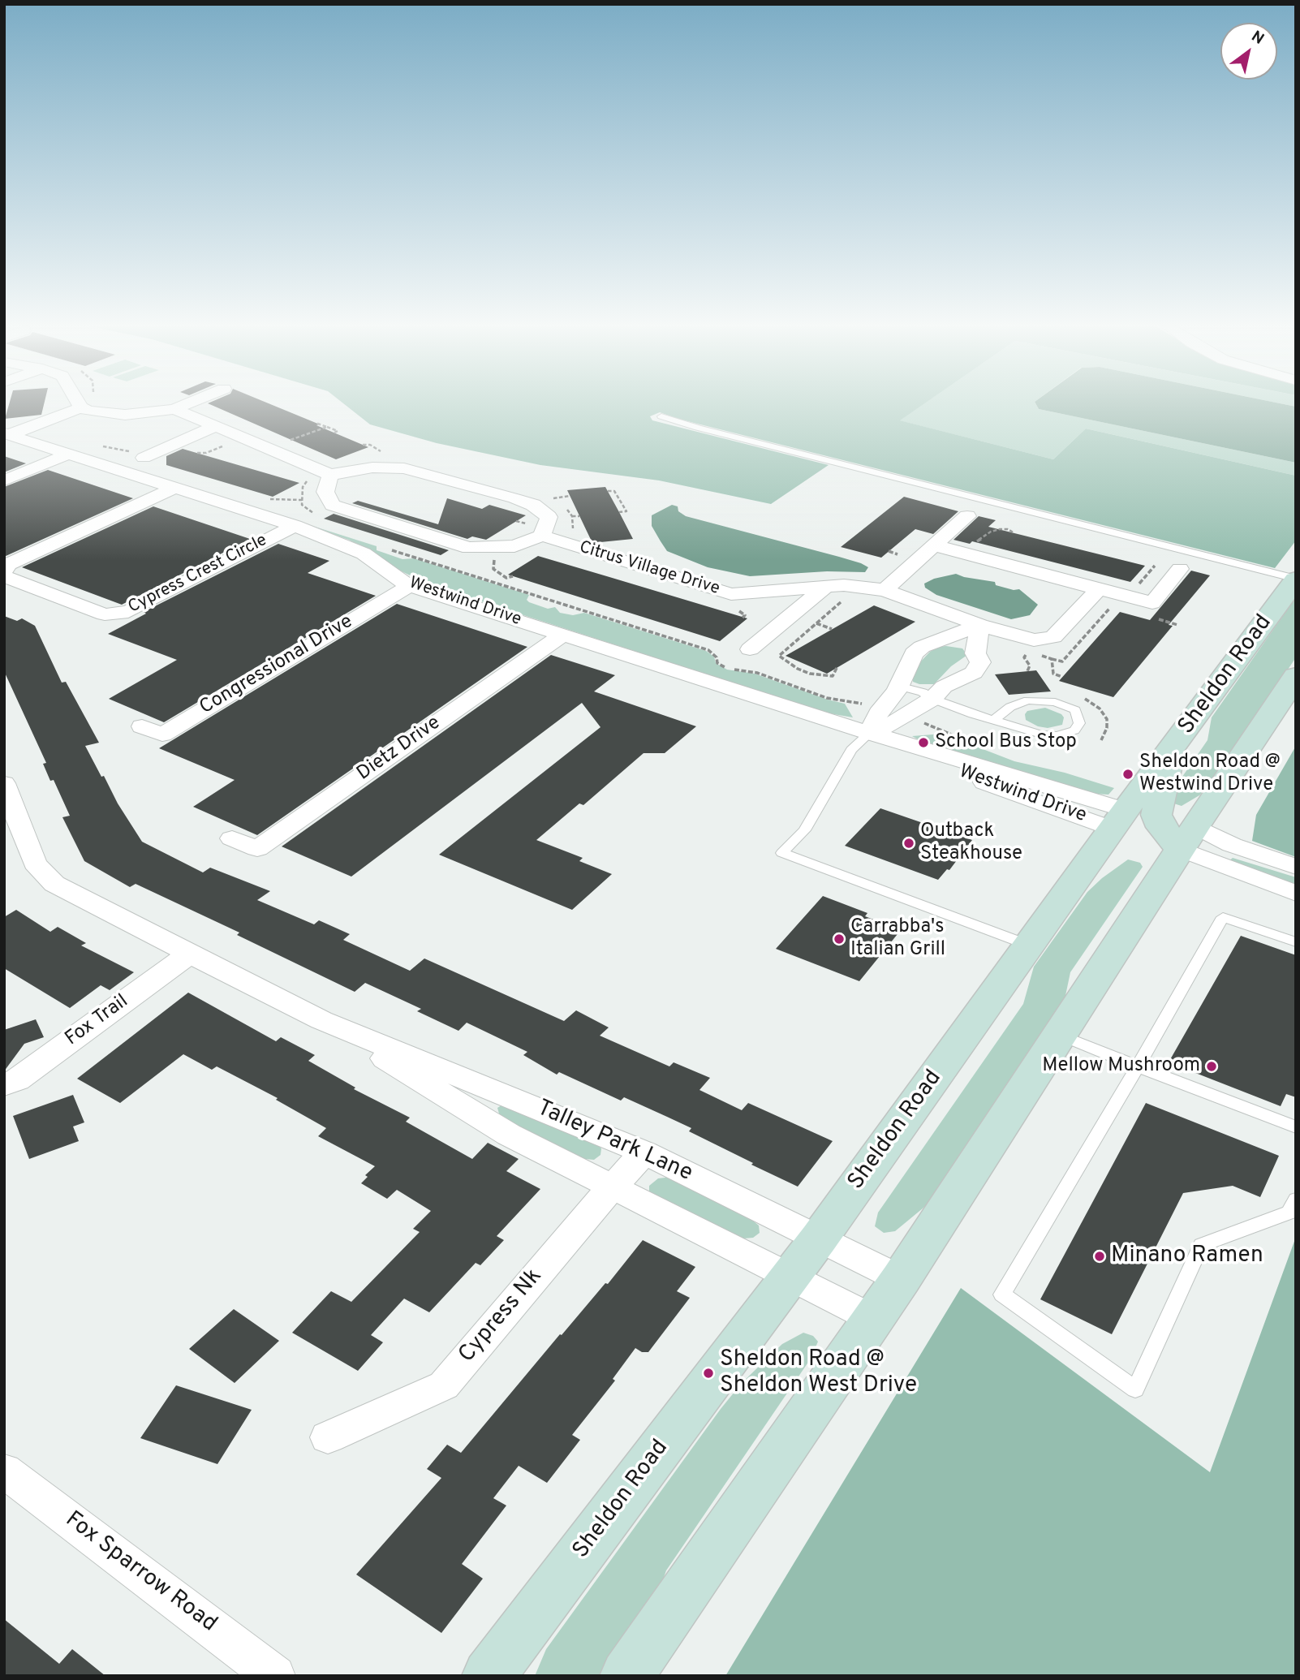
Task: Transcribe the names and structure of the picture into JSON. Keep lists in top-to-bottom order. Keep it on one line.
{"streets":{"main road":["Sheldon Road"],"street":["Citrus Village Drive","Cypress Crest Circle","Westwind Drive","Congressional Drive","Dietz Drive","Fox Trail","Talley Park Lane","Cypress Nk","Fox Sparrow Road"]},"crossings":[["Cypress Crest Circle","Westwind Drive"],["Westwind Drive","Congressional Drive"],["Westwind Drive","Sheldon Road"],["Westwind Drive","Dietz Drive"],["Sheldon Road","Talley Park Lane"],["Fox Trail","Talley Park Lane"],["Talley Park Lane","Cypress Nk"]],"places":["School Bus Stop","Sheldon Road @ Westwind Drive","Outback Steakhouse","Carrabba's Italian Grill","Mellow Mushroom","Minano Ramen","Sheldon Road @ Sheldon West Drive"],"north":"top right"}
